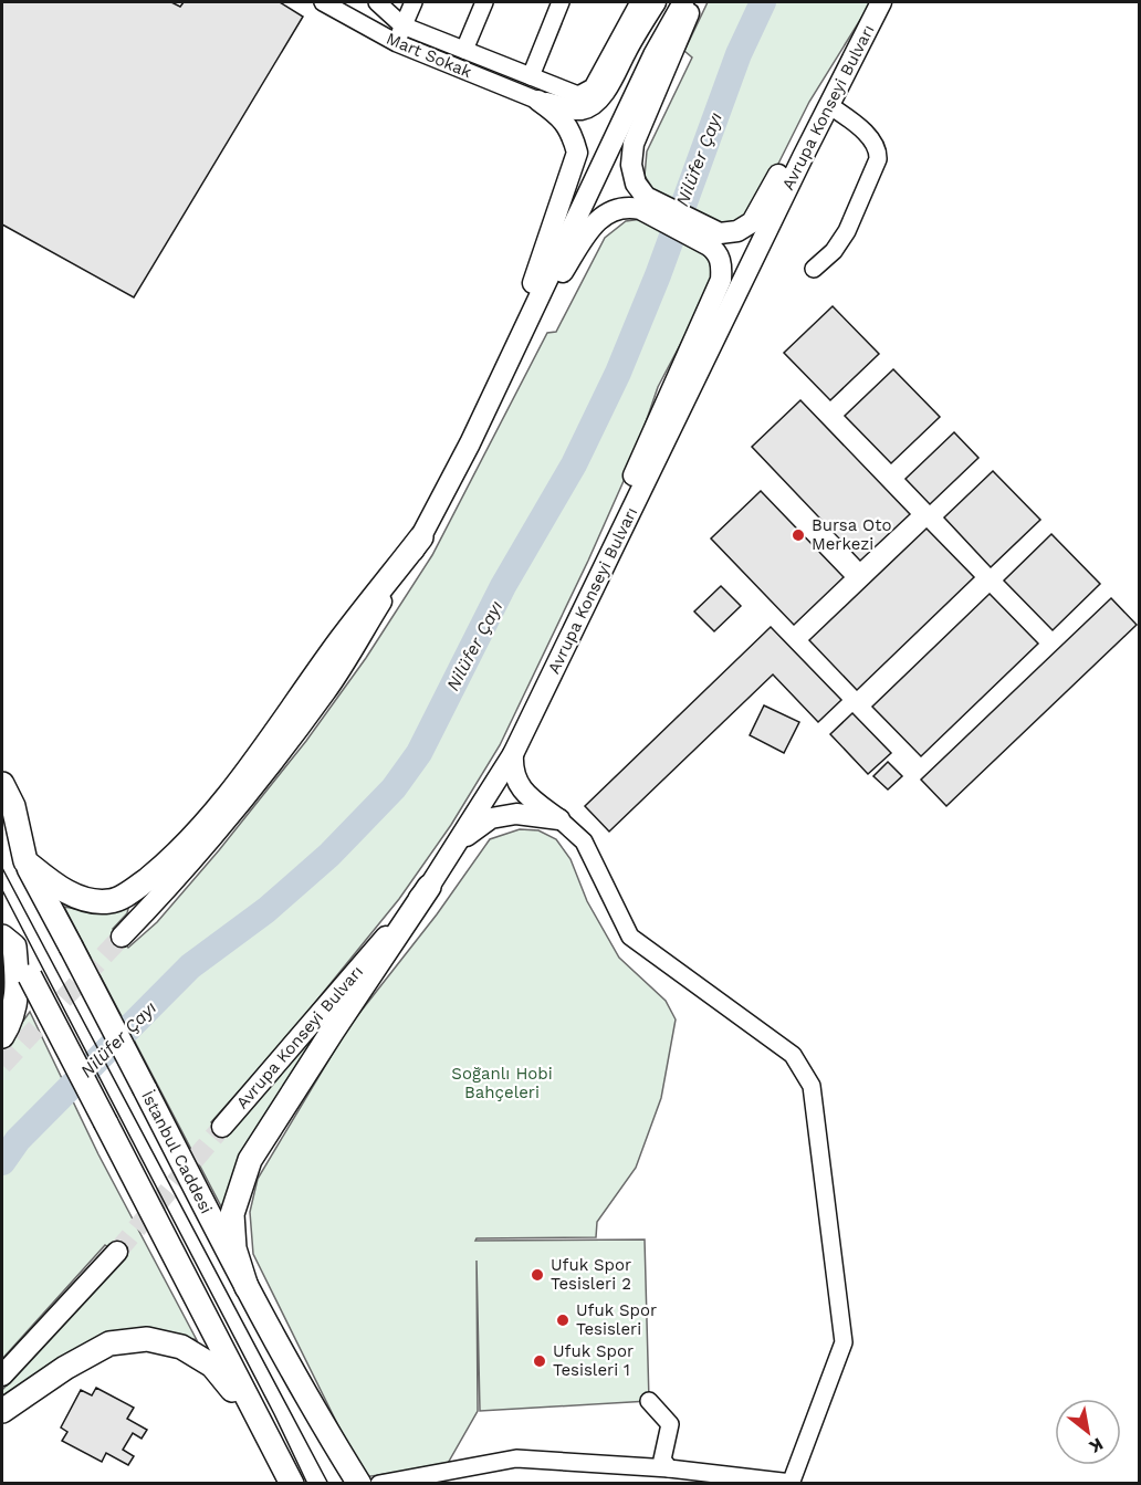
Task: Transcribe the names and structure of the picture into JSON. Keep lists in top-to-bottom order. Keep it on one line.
{"streets":{"highway":["İstanbul Caddesi"],"main road":["Avrupa Konseyi Bulvarı"],"street":["Mart Sokak"]},"water":["Nilüfer Çayı"],"parks":["Soğanlı Hobi Bahçeleri"],"places":["Bursa Oto Merkezi","Ufuk Spor Tesisleri 2","Ufuk Spor Tesisleri","Ufuk Spor Tesisleri 1"],"north":"bottom right"}
